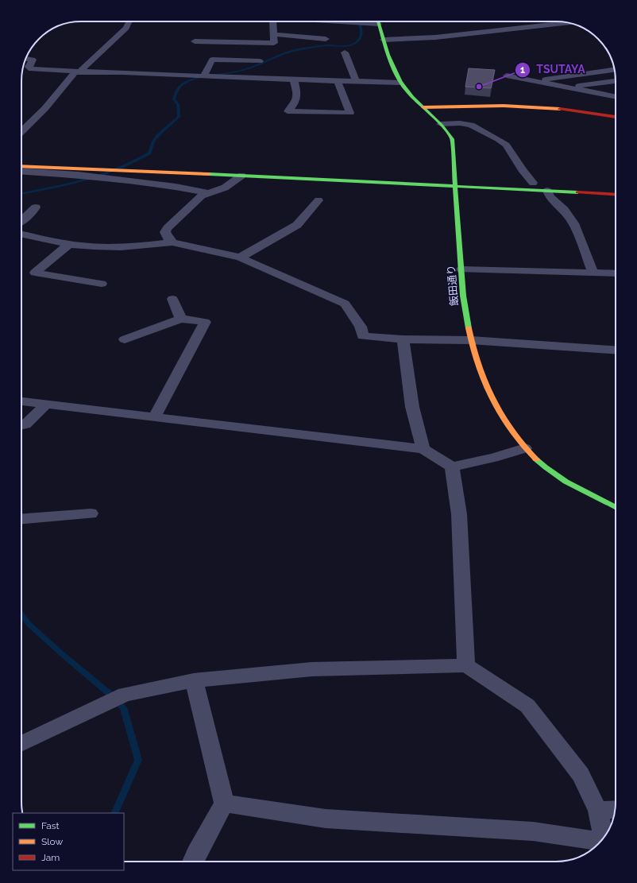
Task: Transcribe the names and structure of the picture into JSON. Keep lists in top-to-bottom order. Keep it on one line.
{"streets":{"street":["飯田通り"]},"places":["TSUTAYA"],"legend":["Fast","Slow","Jam"]}
